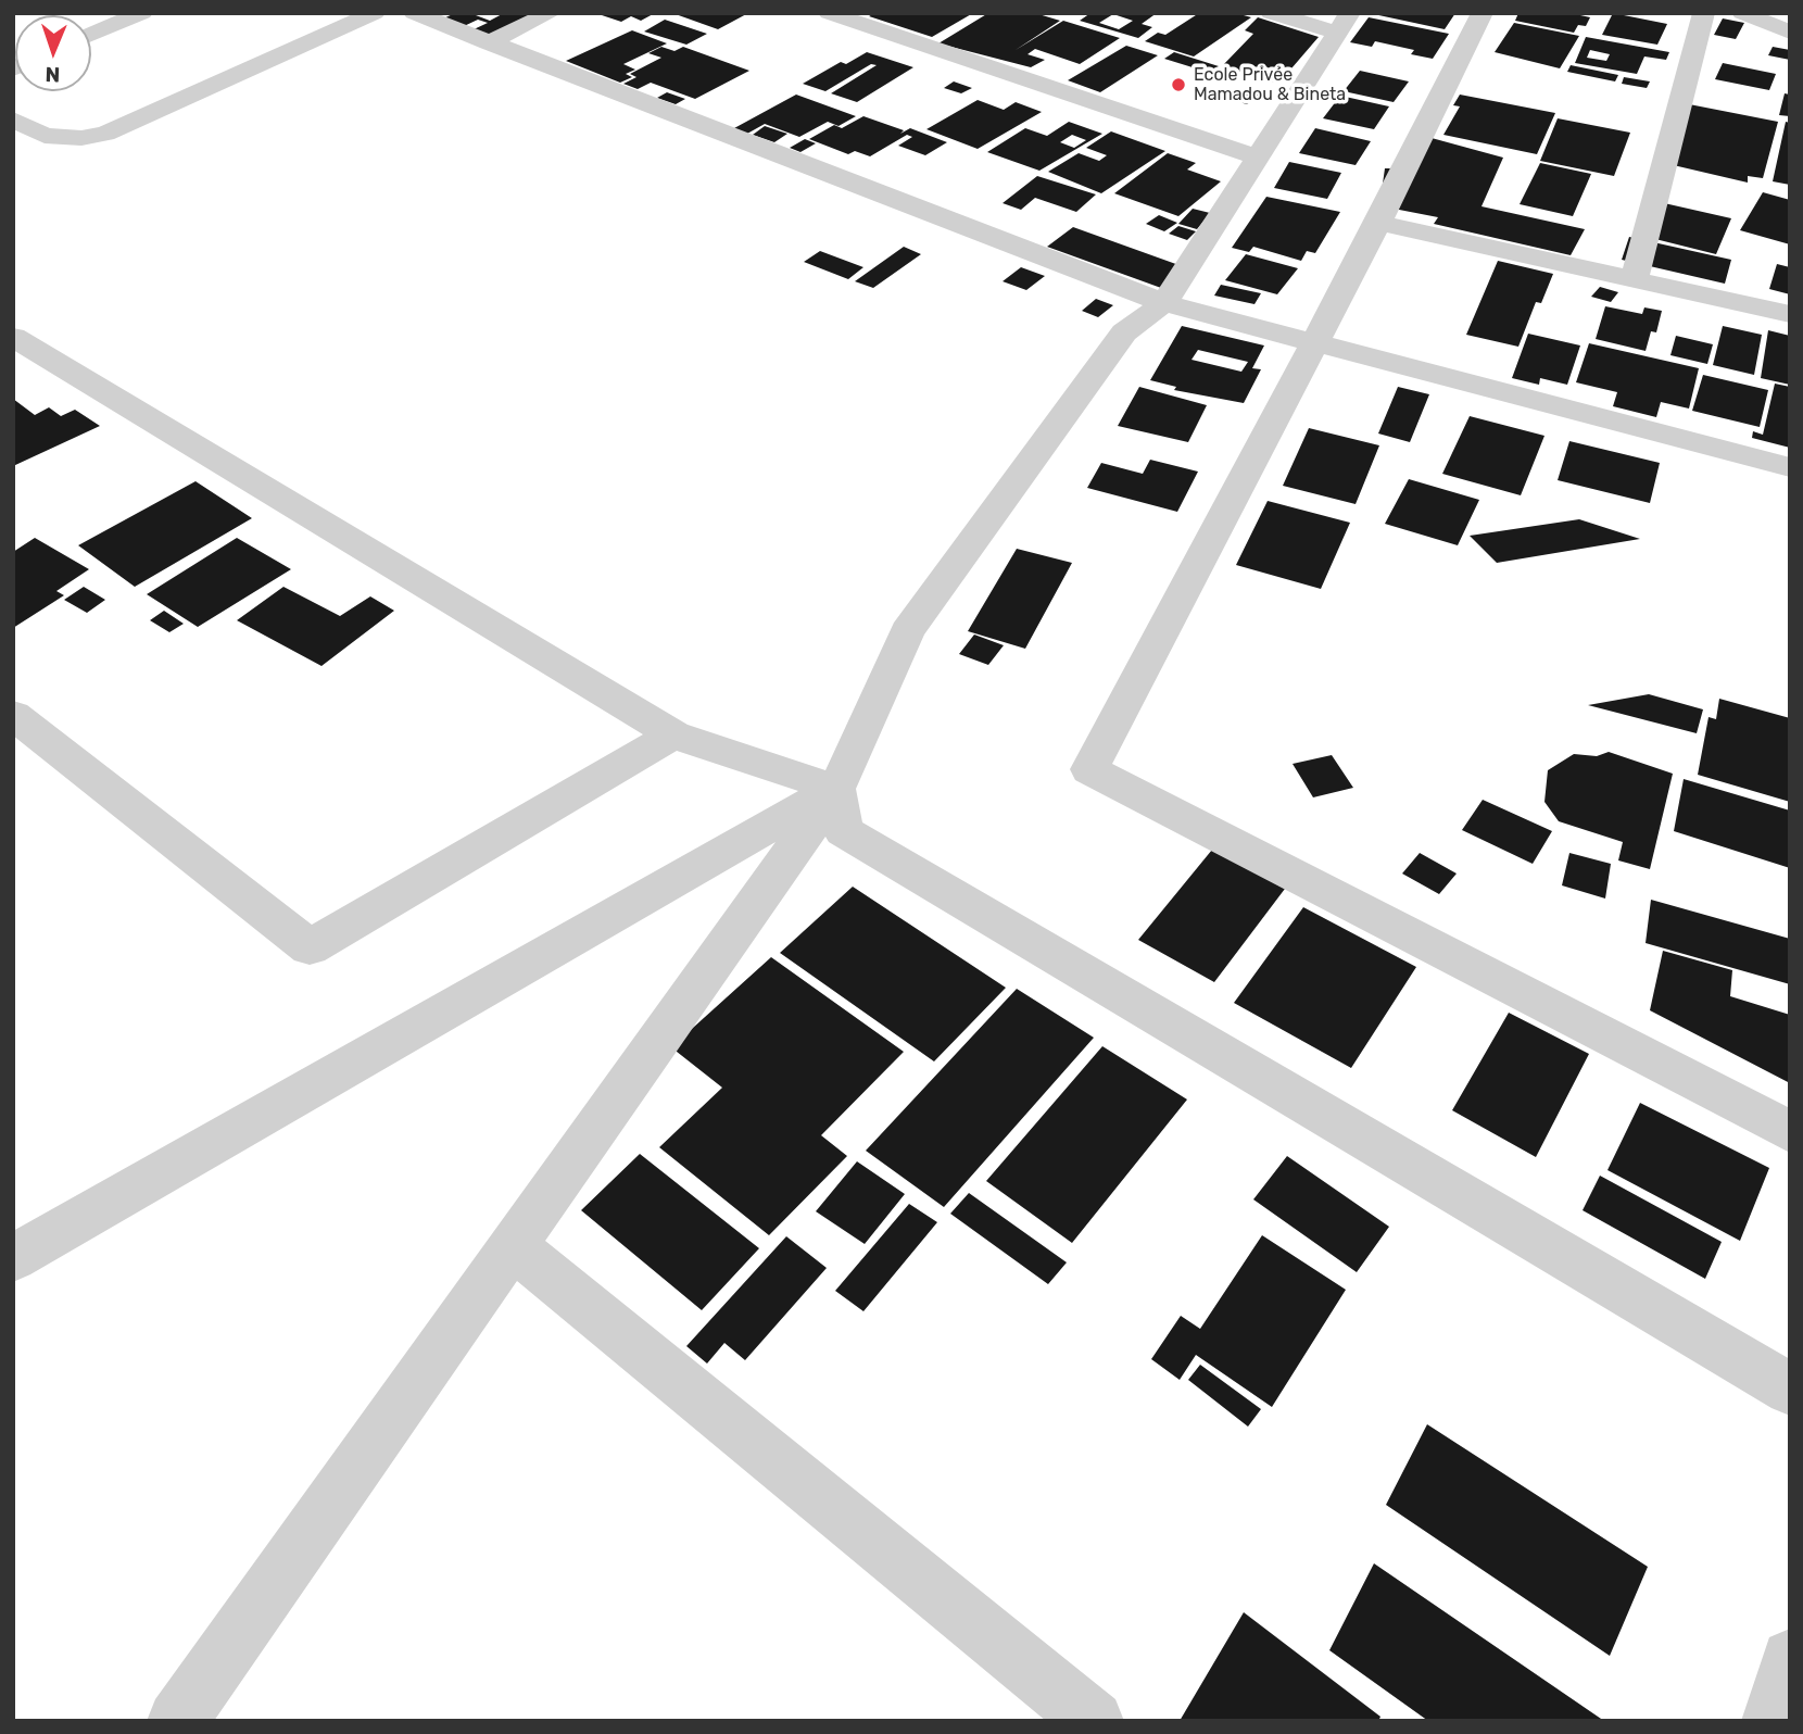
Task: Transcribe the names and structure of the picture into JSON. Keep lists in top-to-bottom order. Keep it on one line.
{"places":["Ecole Privée Mamadou & Bineta"],"north":"bottom"}
